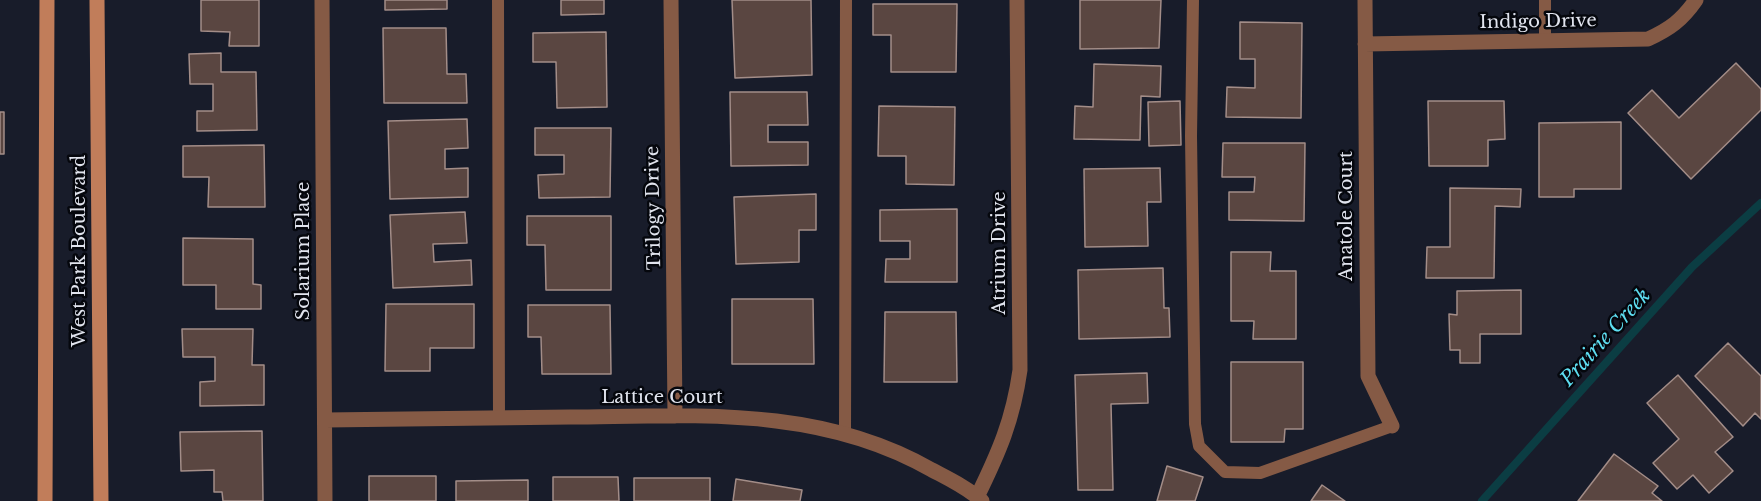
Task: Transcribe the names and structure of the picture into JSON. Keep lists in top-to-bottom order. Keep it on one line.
{"streets":{"main road":["West Park Boulevard"],"street":["Indigo Drive","Trilogy Drive","Anatole Court","Solarium Place","Atrium Drive","Lattice Court"]},"crossings":[["Indigo Drive","Anatole Court"],["Trilogy Drive","Lattice Court"],["Solarium Place","Lattice Court"],["Atrium Drive","Lattice Court"]],"water":["Prairie Creek"]}
